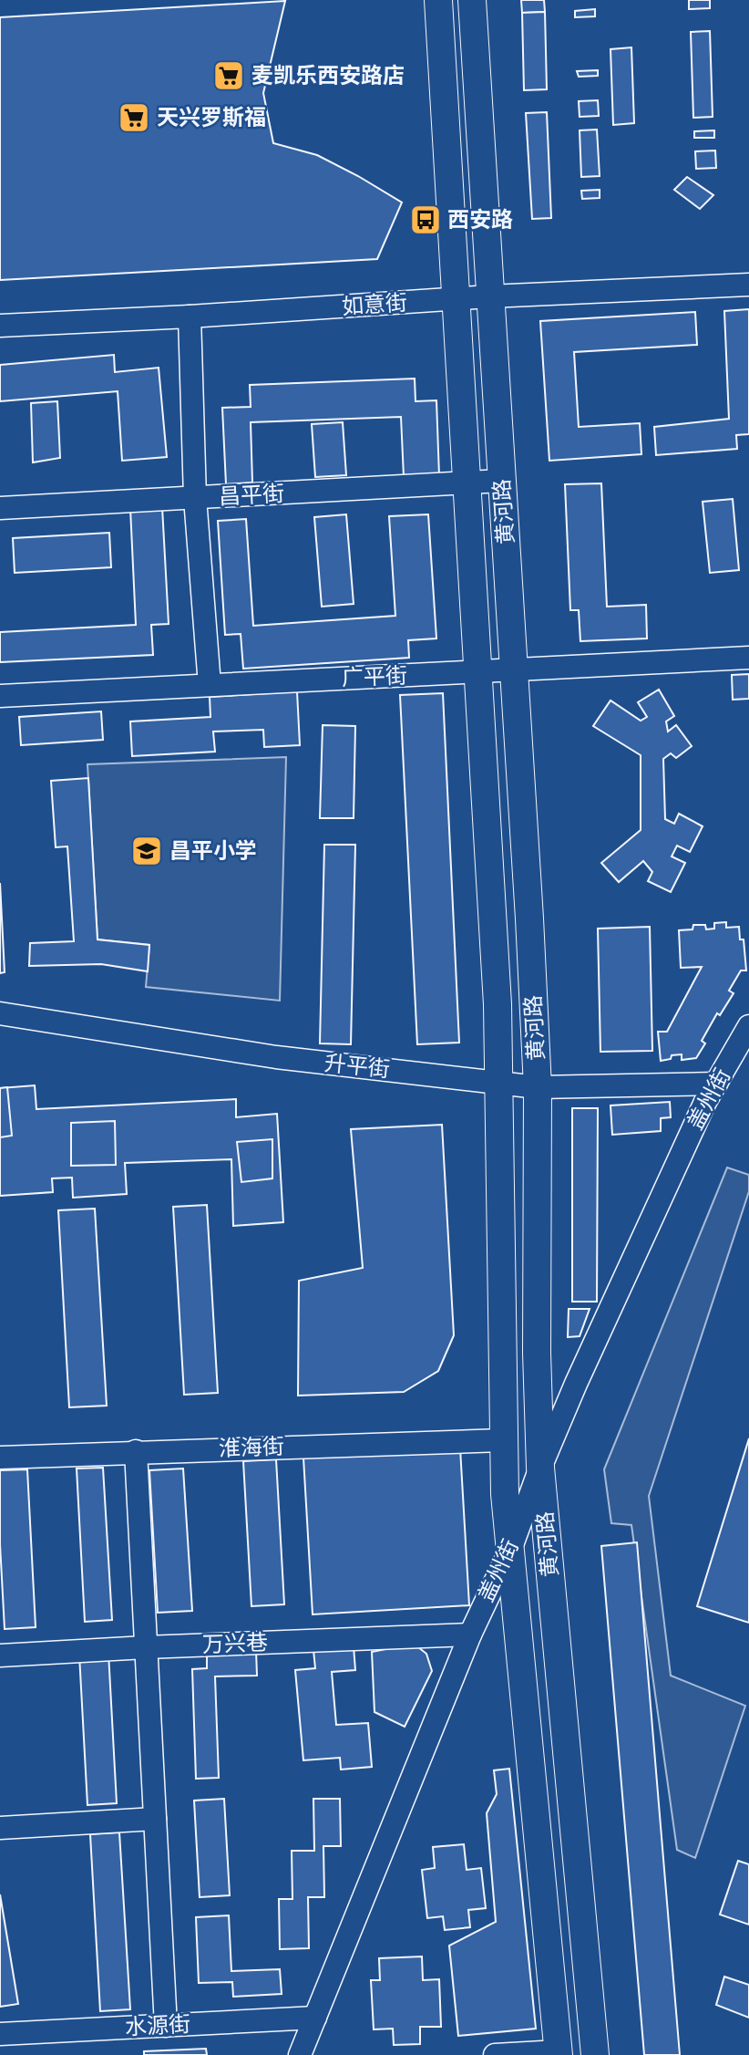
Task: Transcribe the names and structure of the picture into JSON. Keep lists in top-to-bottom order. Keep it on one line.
{"streets":{"main road":["黄河路"],"street":["如意街","昌平街","广平街","升平街","盖州街","淮海街","万兴巷","水源街"]},"crossings":[["如意街","黄河路"],["昌平街","黄河路"],["黄河路","广平街"],["黄河路","升平街"],["黄河路","盖州街"],["黄河路","淮海街"],["升平街","盖州街"],["盖州街","万兴巷"],["盖州街","水源街"]],"places":{"supermarket":["麦凯乐西安路店","天兴罗斯福"],"bus stop":["西安路"],"school or university":["昌平小学"]}}
